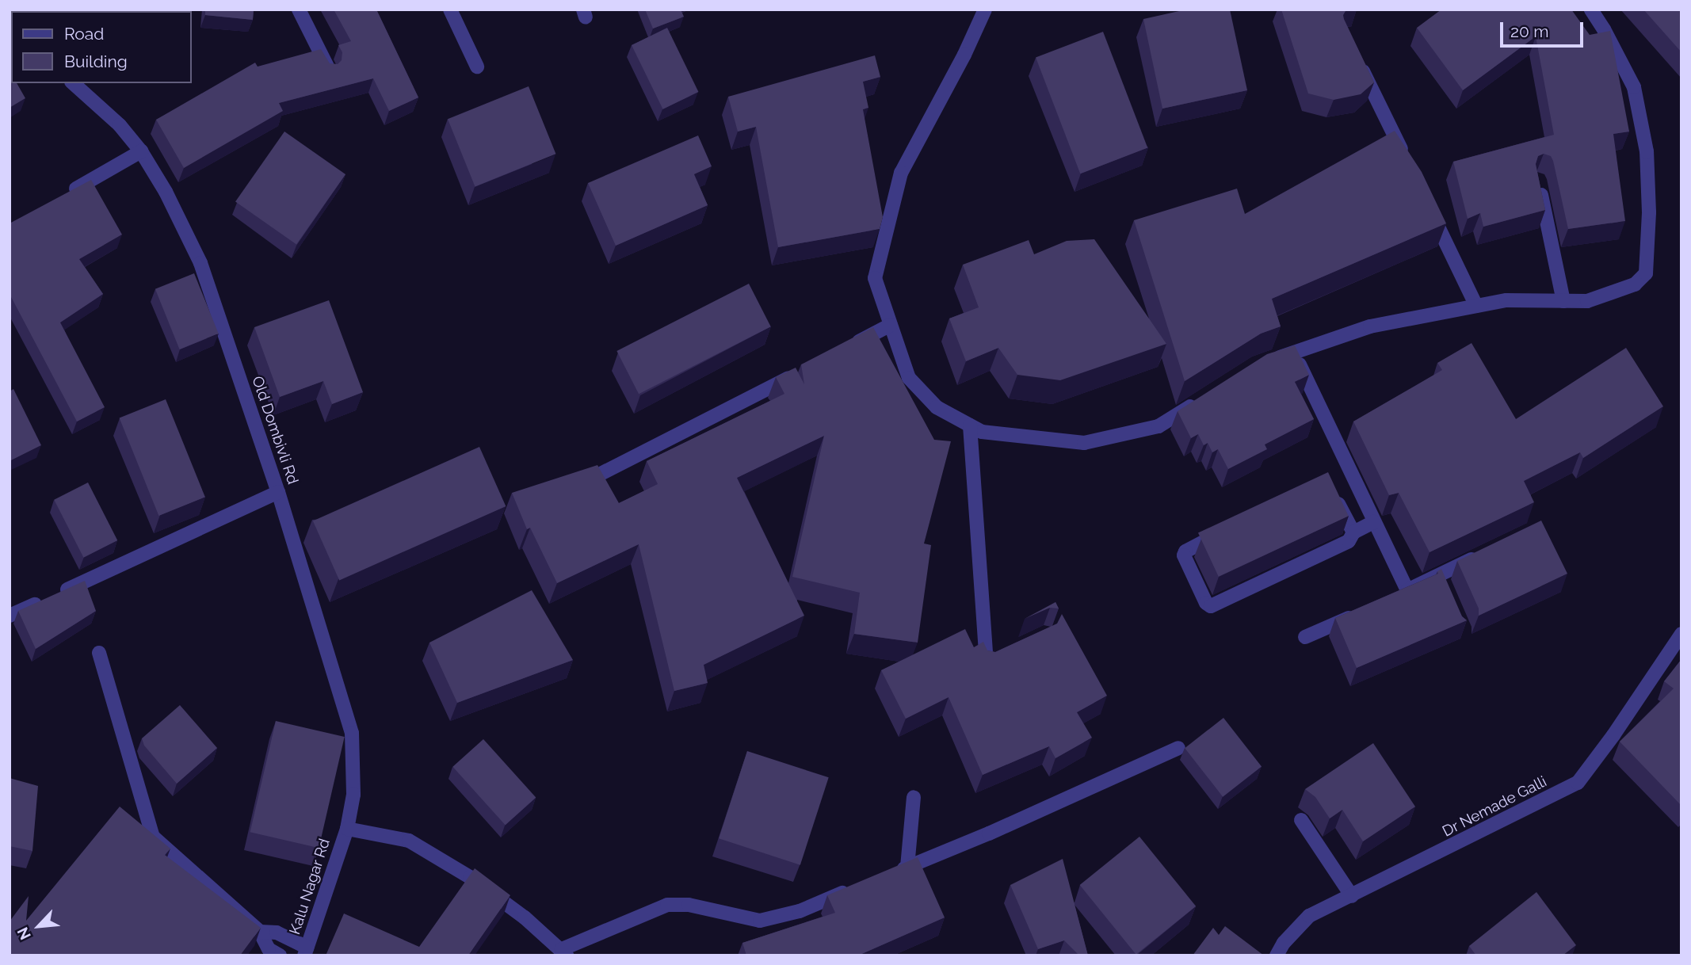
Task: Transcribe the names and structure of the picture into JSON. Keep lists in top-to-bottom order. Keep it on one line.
{"streets":{"street":["Old Dombivli Rd","Dr Nemade Galli","Kalu Nagar Rd"]},"crossings":[["Old Dombivli Rd","Kalu Nagar Rd"]],"legend":["Road","Building"],"scale_bar":"20 m","north":"bottom left"}
